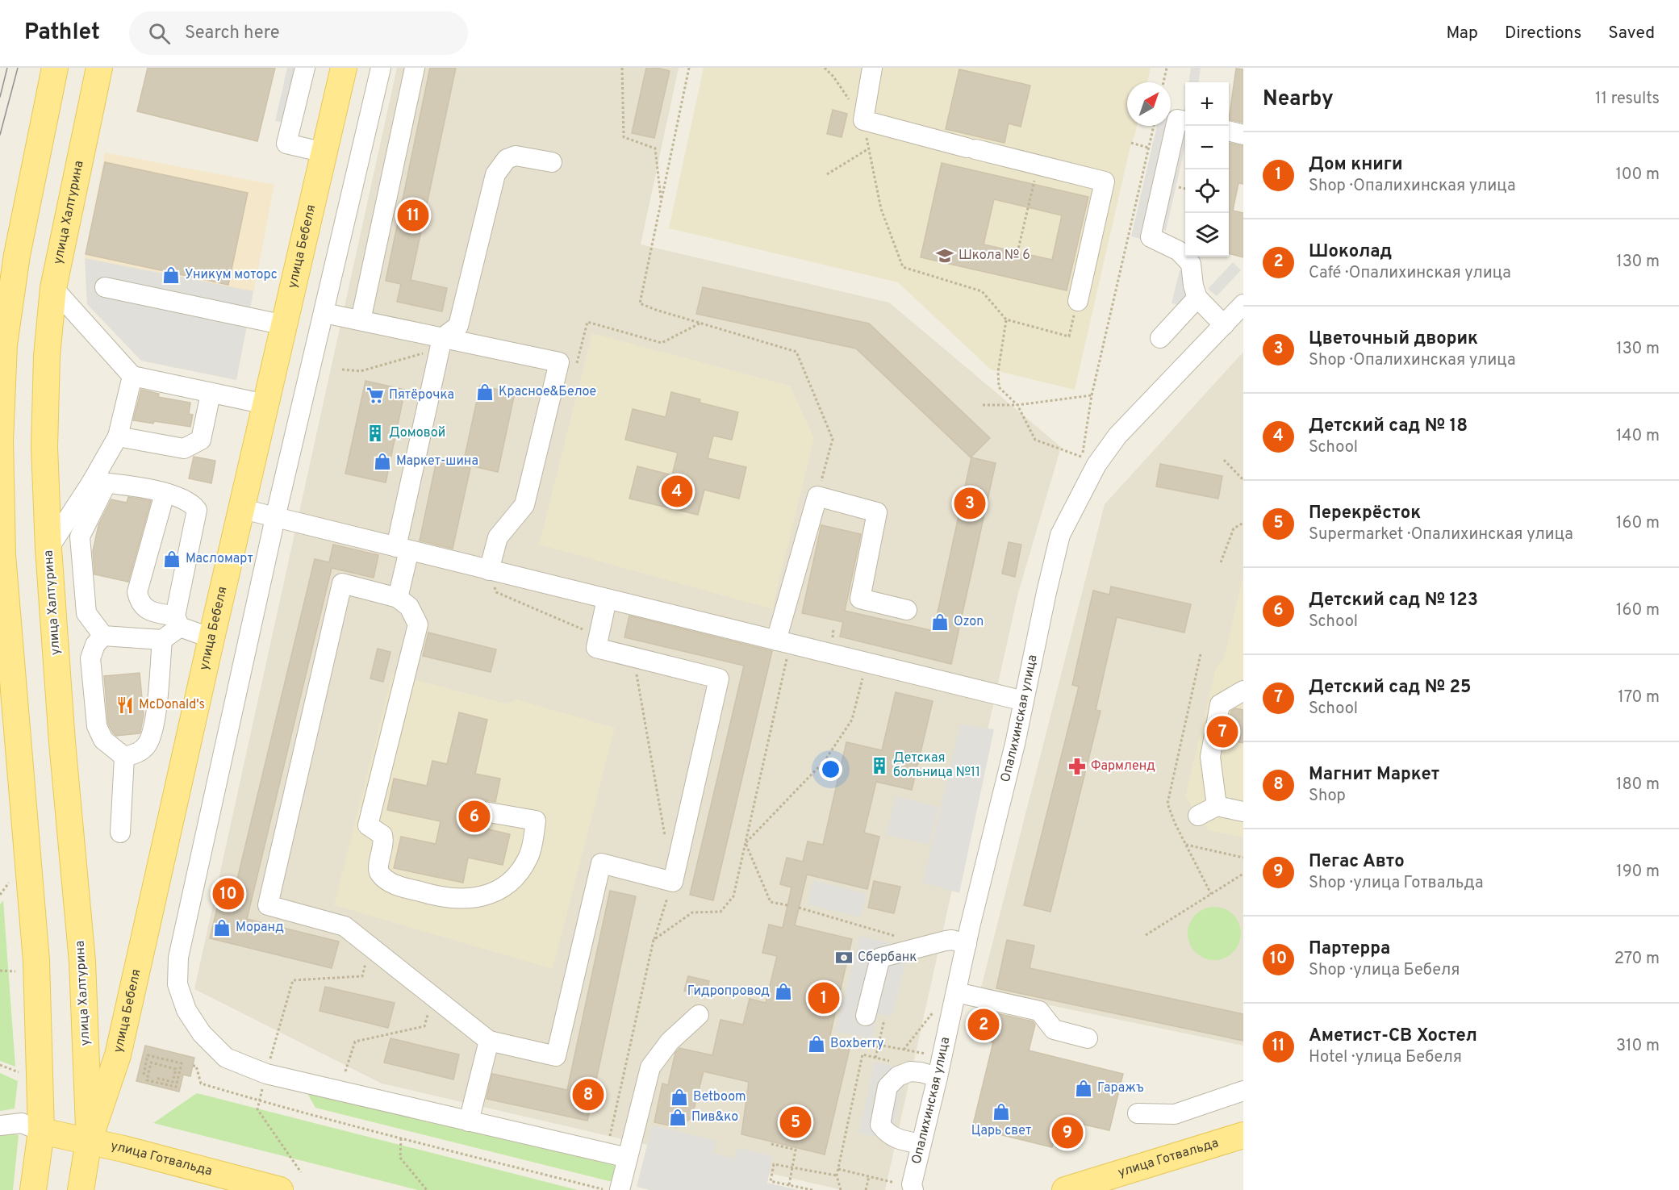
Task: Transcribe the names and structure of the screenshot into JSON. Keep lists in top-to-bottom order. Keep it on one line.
{"streets":{"main road":["улица Халтурина","улица Бебеля","улица Готвальда"],"street":["Опалихинская улица"]},"crossings":[["улица Халтурина","улица Бебеля"],["улица Халтурина","улица Готвальда"],["улица Бебеля","улица Готвальда"]],"places":{"school or university":["Школа № 6"],"shop":["Уникум моторс","Красное&Белое","Маркет-шина","Масломарт","Ozon","Моранд","Гидропровод","Boxberry","Гаражъ","Betboom","Царь свет","Пив&ко"],"supermarket":["Пятёрочка"],"building":["Домовой","Детская больница №11"],"restaurant":["McDonald's"],"pharmacy":["Фармленд"],"bank":["Сбербанк"]},"north":"top right","page":{"header":"Pathlet","search":"Search here","nav":["Map","Directions","Saved"],"heading":["Nearby","11 results"],"map_buttons":["+","−"],"list":[{"mark":"1","name":"Дом книги","note":"Shop · Опалихинская улица","value":"100 m"},{"mark":"2","name":"Шоколад","note":"Café · Опалихинская улица","value":"130 m"},{"mark":"3","name":"Цветочный дворик","note":"Shop · Опалихинская улица","value":"130 m"},{"mark":"4","name":"Детский сад № 18","note":"School","value":"140 m"},{"mark":"5","name":"Перекрёсток","note":"Supermarket · Опалихинская улица","value":"160 m"},{"mark":"6","name":"Детский сад № 123","note":"School","value":"160 m"},{"mark":"7","name":"Детский сад № 25","note":"School","value":"170 m"},{"mark":"8","name":"Магнит Маркет","note":"Shop","value":"180 m"},{"mark":"9","name":"Пегас Авто","note":"Shop · улица Готвальда","value":"190 m"},{"mark":"10","name":"Партерра","note":"Shop · улица Бебеля","value":"270 m"},{"mark":"11","name":"Аметист-СВ Хостел","note":"Hotel · улица Бебеля","value":"310 m"}],"pins":["11","4","3","7","6","10","1","2","8","5","9"]}}
